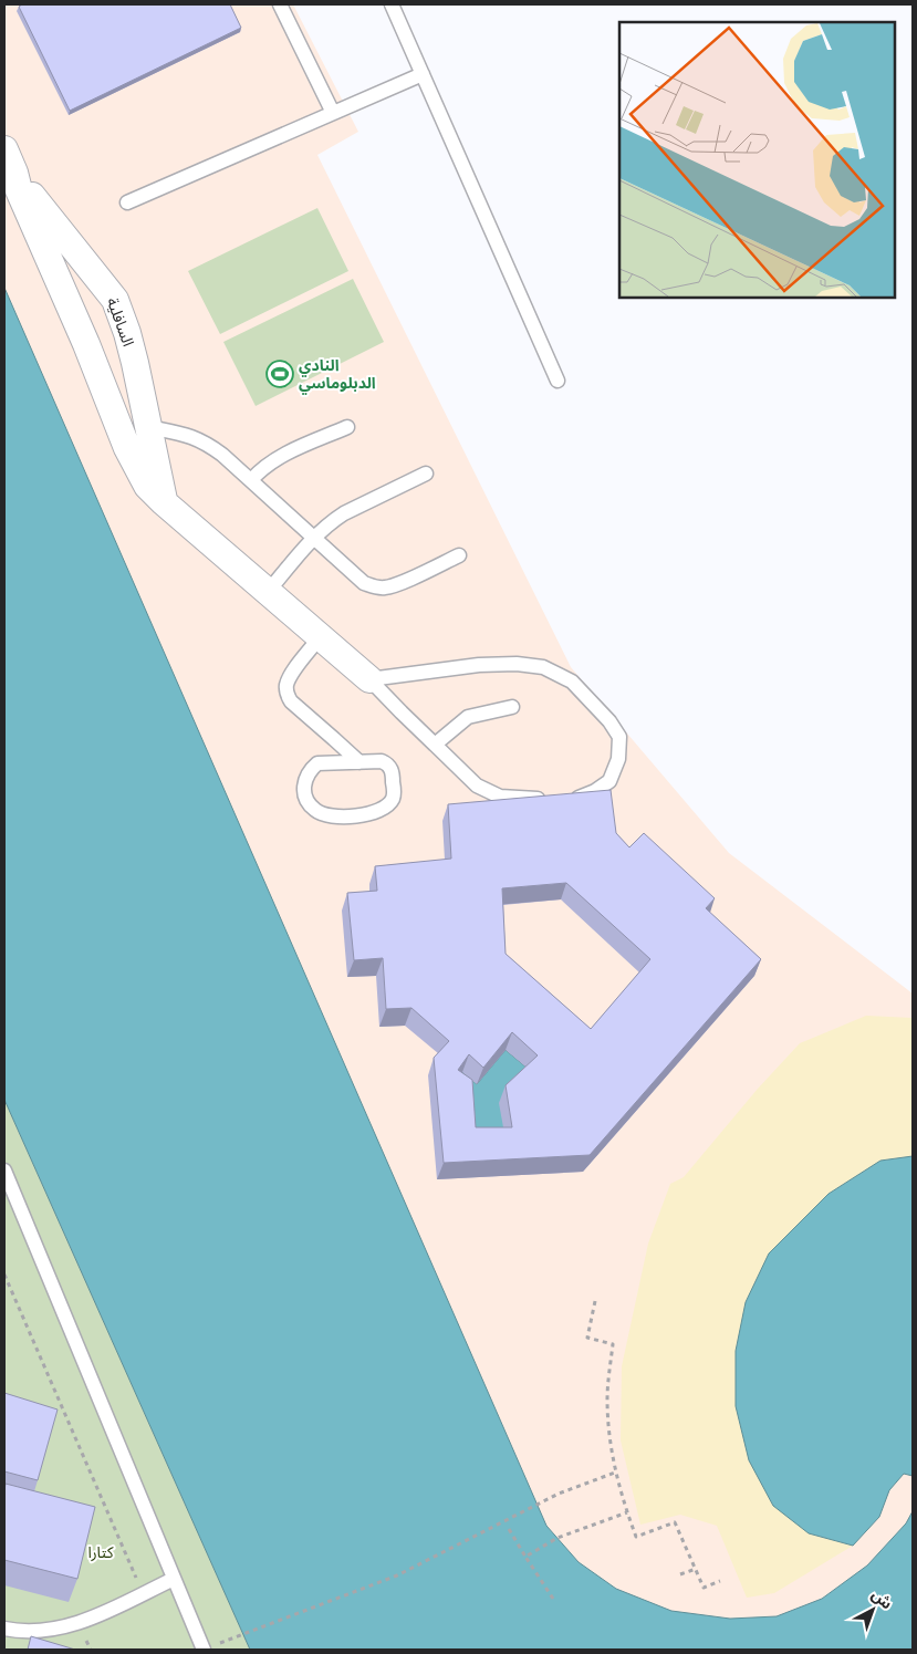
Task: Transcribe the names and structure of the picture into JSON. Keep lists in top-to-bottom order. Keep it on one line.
{"streets":{"street":["السافلية"]},"parks":["كتارا"],"places":{"sports":["النادي الدبلوماسي"]},"north":"top right"}
